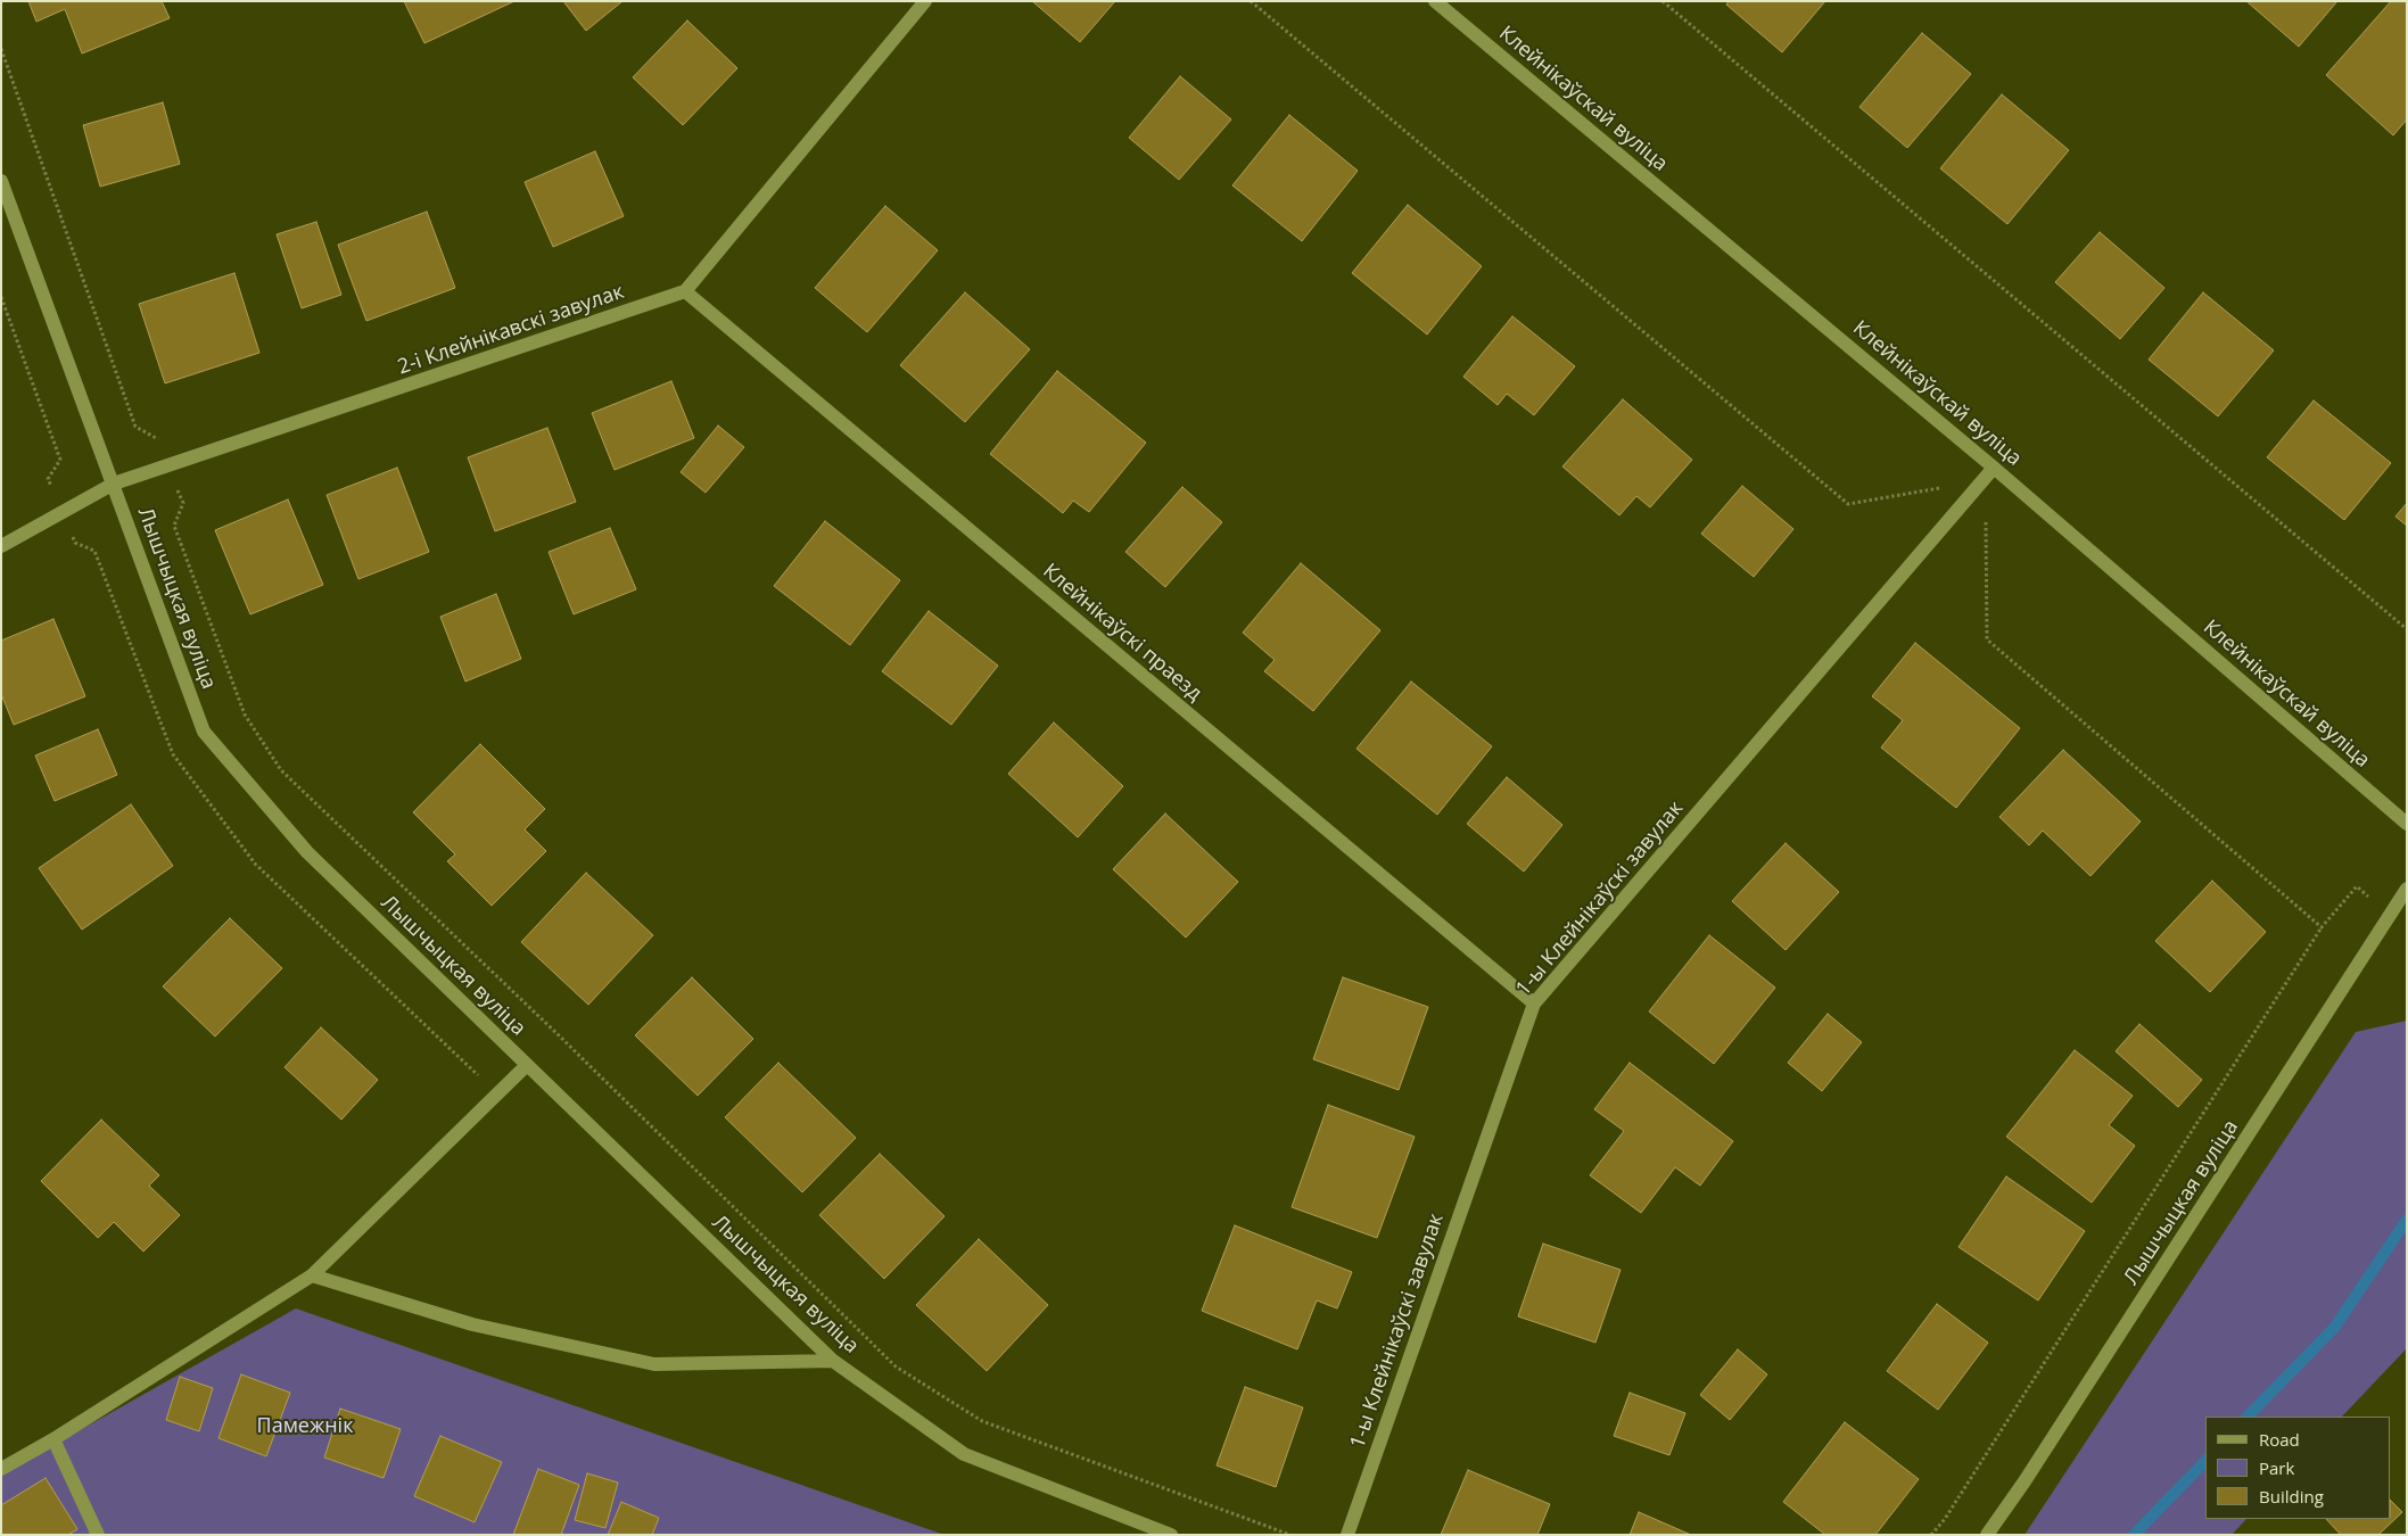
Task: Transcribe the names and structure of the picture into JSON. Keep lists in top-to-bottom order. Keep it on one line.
{"streets":{"street":["Клейнікаўскай вуліца","2-і Клейнікавскі завулак","Лышчыцкая вуліца","Клейнікаўскі праезд","1-ы Клейнікаўскі завулак"]},"crossings":[["Клейнікаўскай вуліца","1-ы Клейнікаўскі завулак"],["2-і Клейнікавскі завулак","Лышчыцкая вуліца"],["2-і Клейнікавскі завулак","Клейнікаўскі праезд"],["Клейнікаўскі праезд","1-ы Клейнікаўскі завулак"]],"parks":["Памежнік"],"legend":["Road","Park","Building"]}
